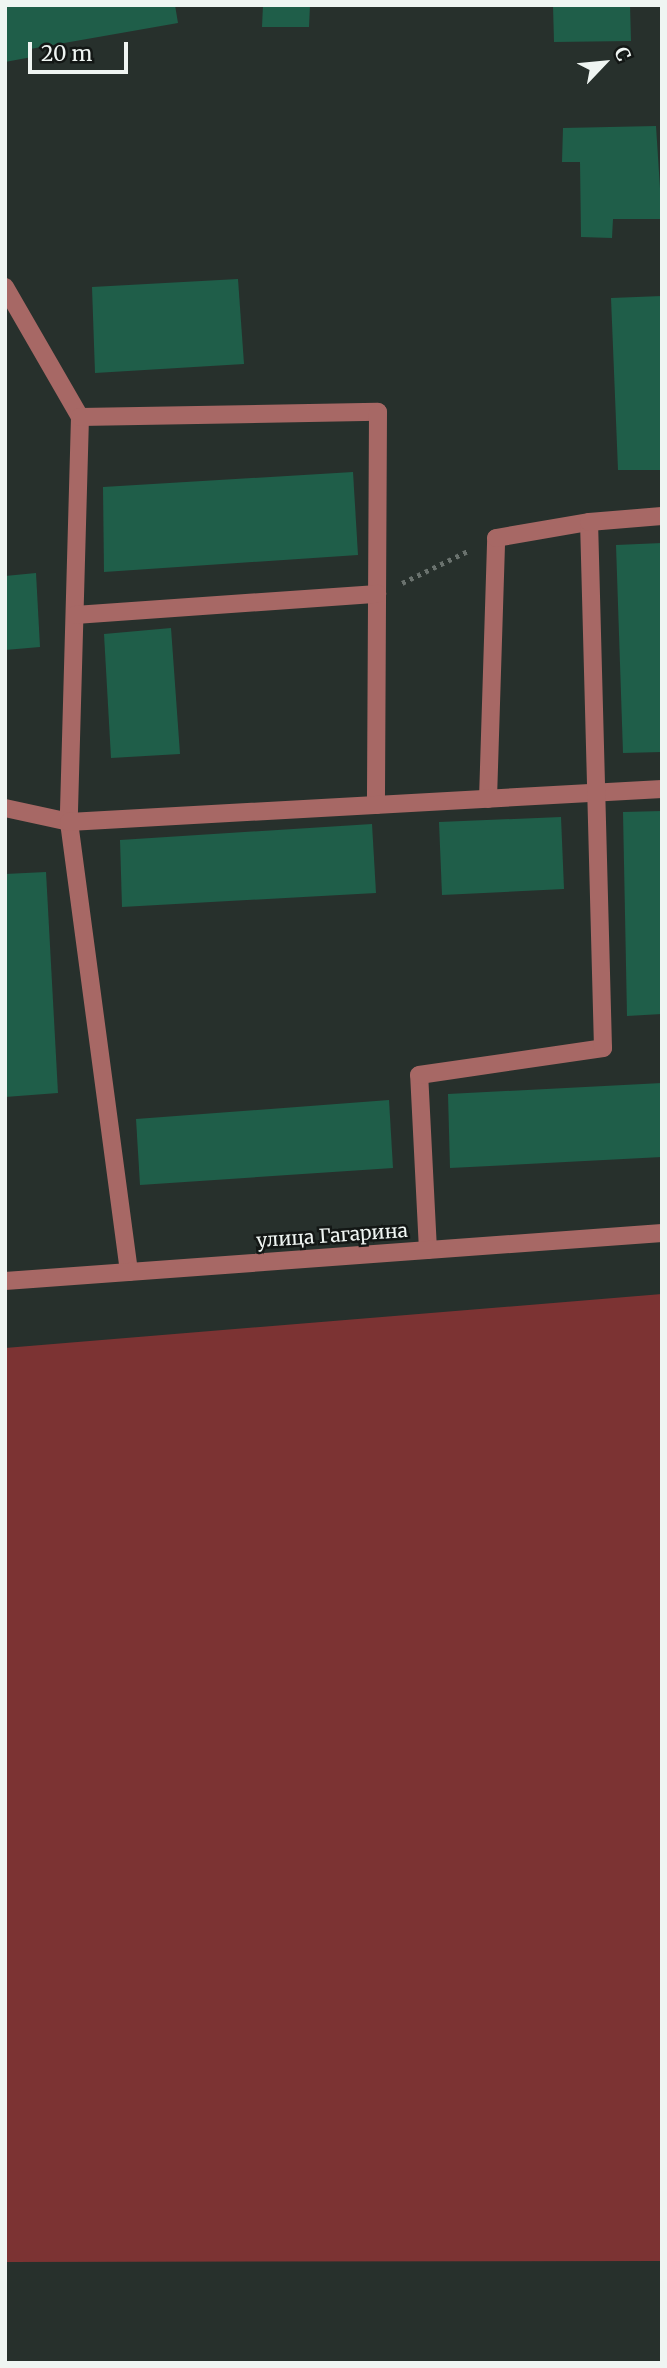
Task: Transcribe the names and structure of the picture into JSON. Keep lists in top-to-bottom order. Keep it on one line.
{"streets":{"street":["улица Гагарина"]},"scale_bar":"20 m","north":"top right"}
